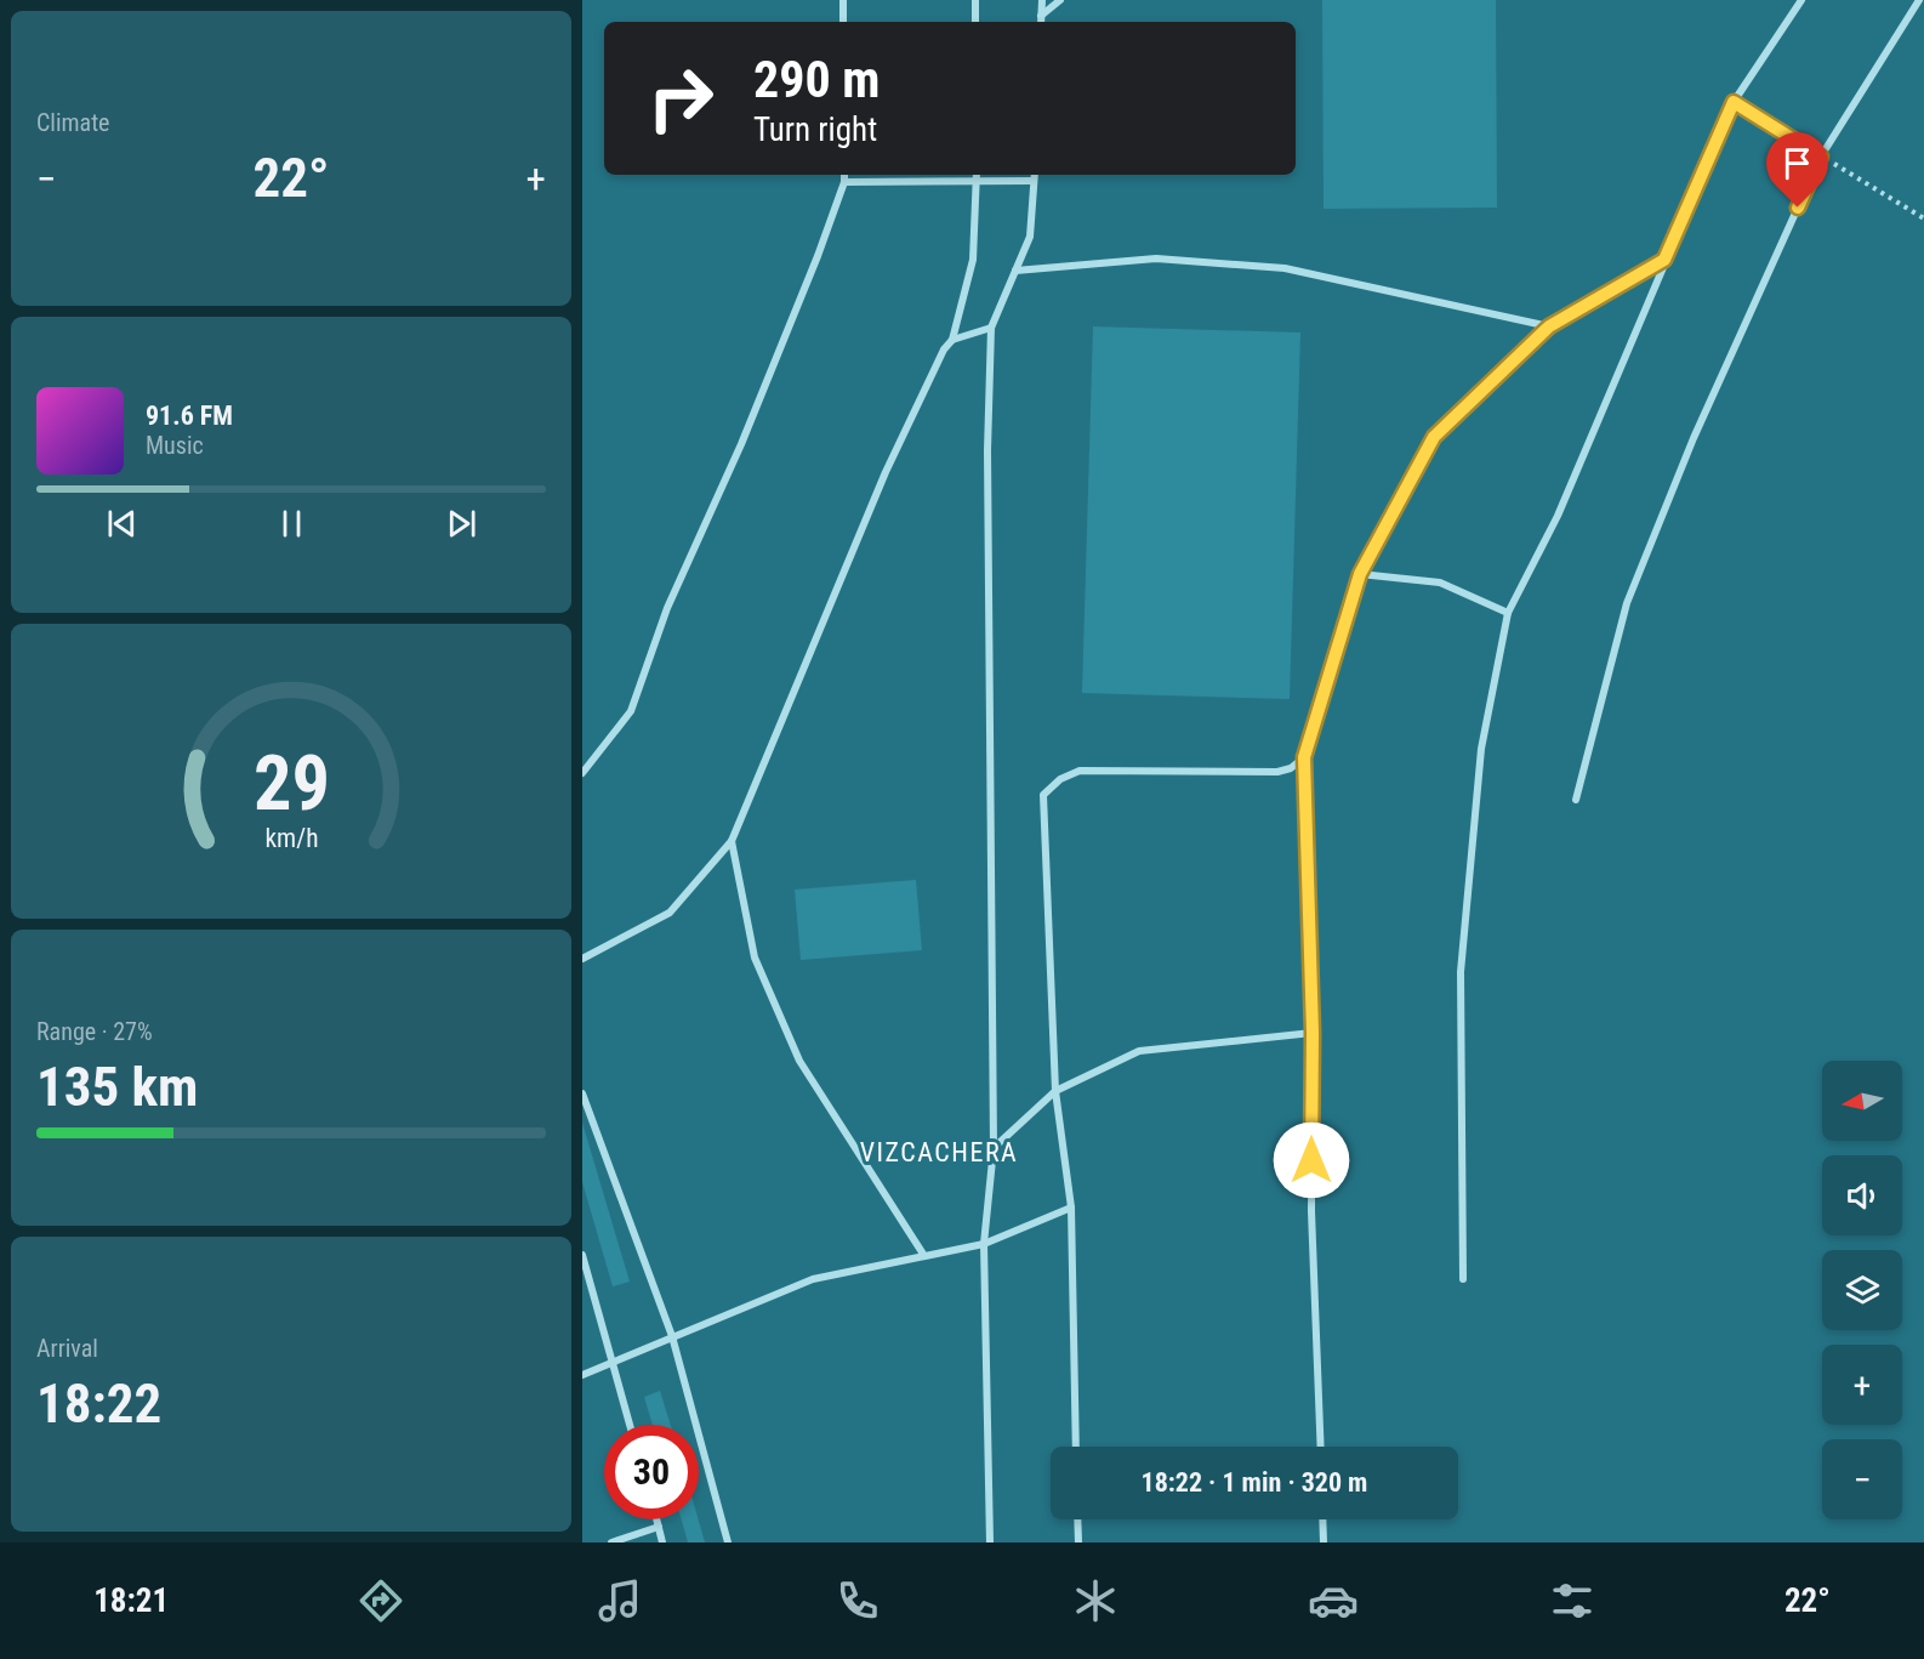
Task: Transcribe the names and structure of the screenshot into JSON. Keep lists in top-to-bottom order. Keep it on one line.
{"districts":["VIZCACHERA"],"north":"left","page":{"tile":["Climate",["Range · 27%","135 km"],["Arrival","18:22"]],"turn":["290 m","Turn right"],"heat":["−","22°","+"],"song":["91.6 FM","Music"],"map_buttons":["+","−"],"limit":"30","trip":"18:22 · 1 min · 320 m","tabs":["18:21","22°"],"gauge":["29","km/h"]}}
